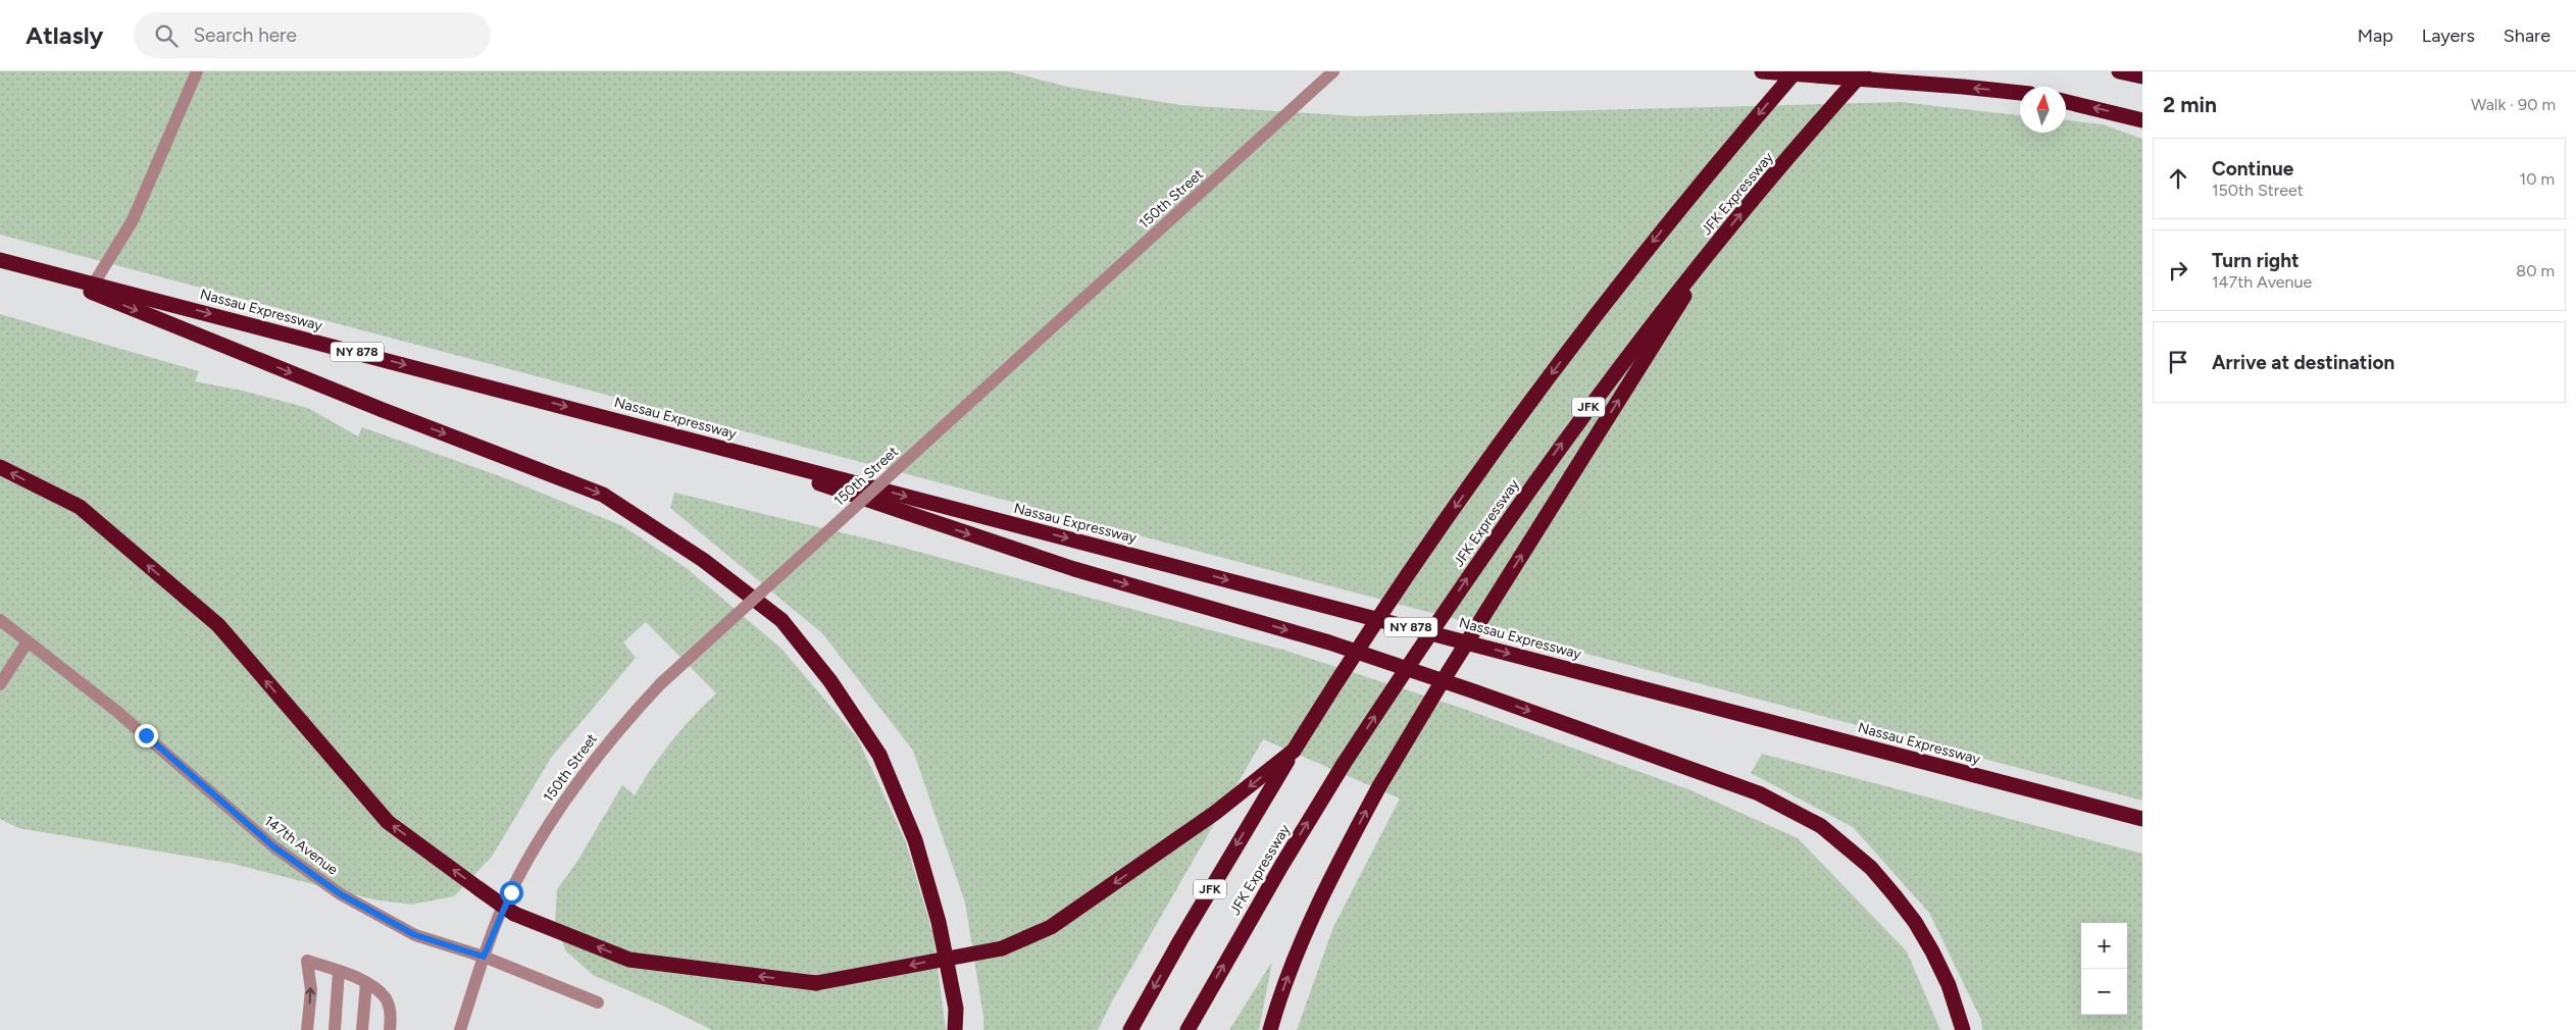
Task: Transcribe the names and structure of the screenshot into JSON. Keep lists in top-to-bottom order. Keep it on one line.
{"streets":{"highway":["JFK Expressway","Nassau Expressway","NY 878","JFK"],"street":["150th Street","147th Avenue"]},"crossings":[["150th Street","147th Avenue"]],"north":"top","page":{"header":"Atlasly","search":"Search here","nav":["Map","Layers","Share"],"heading":["2 min","Walk · 90 m"],"list":[["Continue","150th Street","10 m"],["Turn right","147th Avenue","80 m"],"Arrive at destination"],"map_buttons":["+","−"]}}
